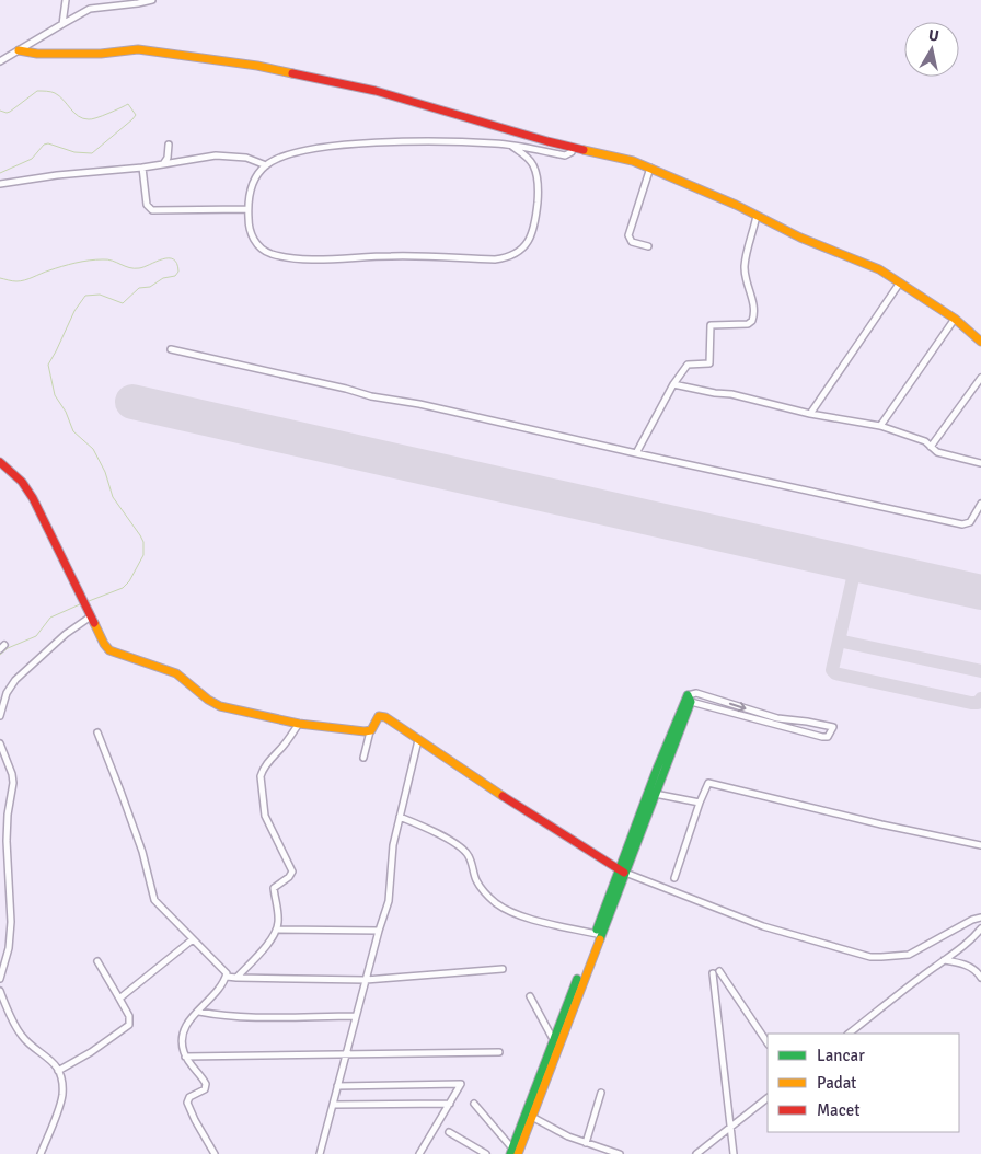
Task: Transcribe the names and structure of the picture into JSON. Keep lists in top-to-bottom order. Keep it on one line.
{"legend":["Lancar","Padat","Macet"],"north":"top"}
